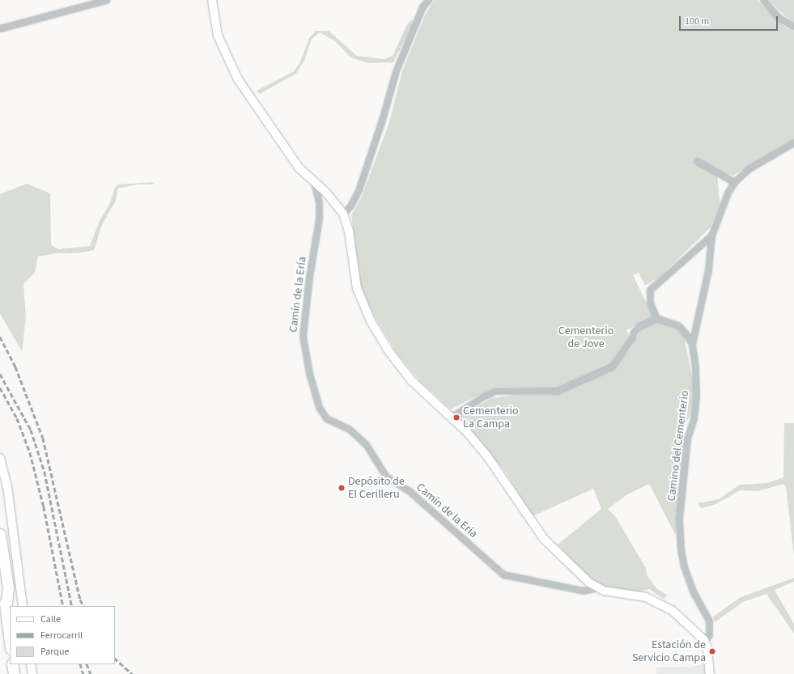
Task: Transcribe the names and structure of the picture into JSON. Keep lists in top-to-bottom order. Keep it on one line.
{"streets":{"street":["Camín de la Ería","Camino del Cementerio"]},"parks":["Cementerio de Jove"],"places":["Cementerio La Campa","Depósito de El Cerilleru","Estación de Servicio Campa"],"legend":["Calle","Ferrocarril","Parque"],"scale_bar":"100 m"}
